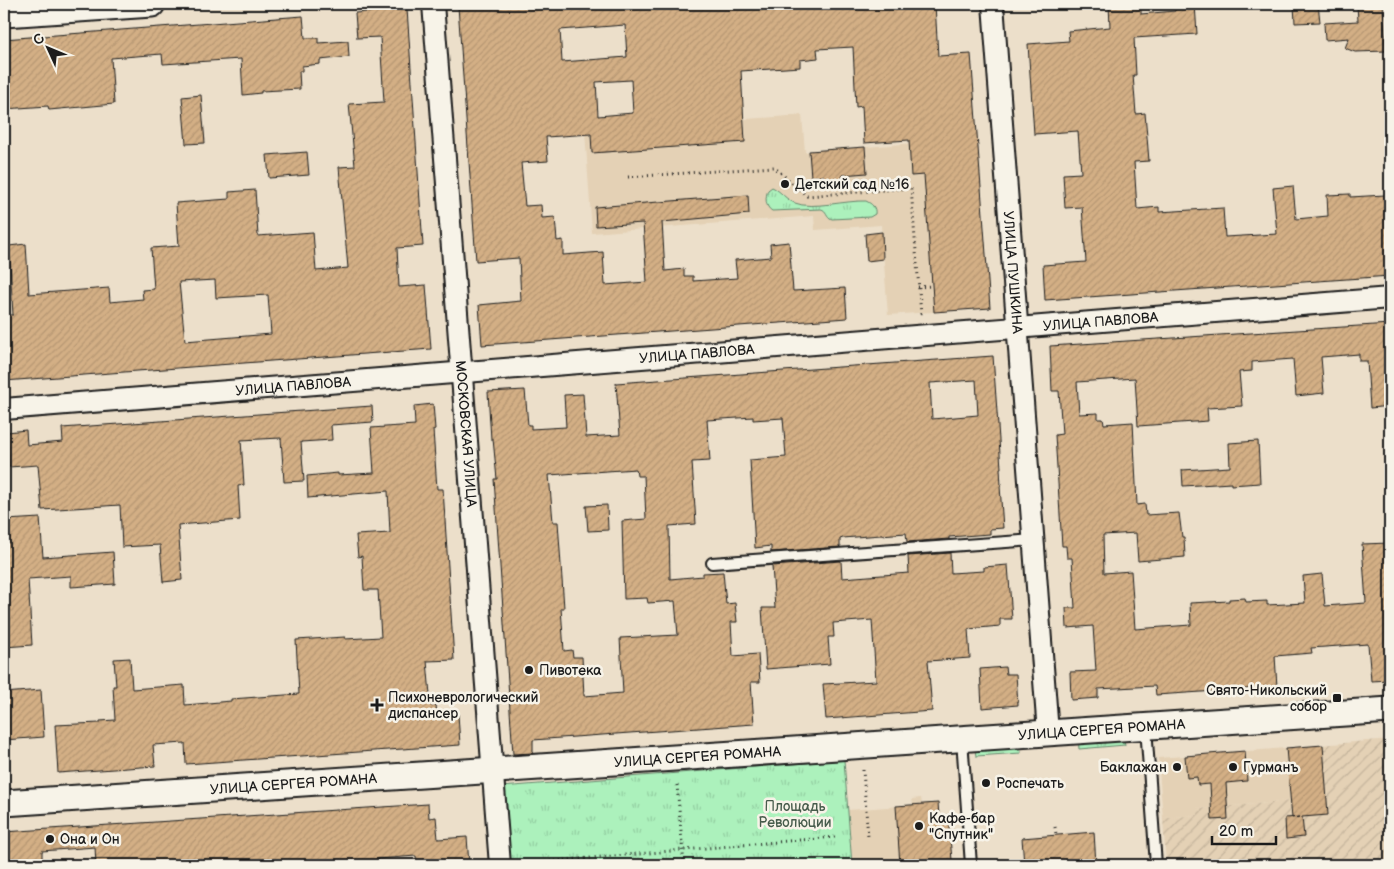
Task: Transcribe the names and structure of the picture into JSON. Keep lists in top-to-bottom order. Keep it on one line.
{"streets":{"street":["УЛИЦА ПУШКИНА","УЛИЦА ПАВЛОВА","МОСКОВСКАЯ УЛИЦА","УЛИЦА СЕРГЕЯ РОМАНА"]},"crossings":[["УЛИЦА ПУШКИНА","УЛИЦА ПАВЛОВА"],["УЛИЦА ПУШКИНА","УЛИЦА СЕРГЕЯ РОМАНА"],["УЛИЦА ПАВЛОВА","МОСКОВСКАЯ УЛИЦА"],["МОСКОВСКАЯ УЛИЦА","УЛИЦА СЕРГЕЯ РОМАНА"]],"parks":["Площадь Революции"],"places":{"other":["Детский сад №16","Пивотека","Баклажан","Гурманъ","Роспечать","Кафе-бар \"Спутник\"","Она и Он"],"transit":["Свято-Никольский собор"],"health":["Психоневрологический диспансер"]},"scale_bar":"20 m","north":"top left"}
